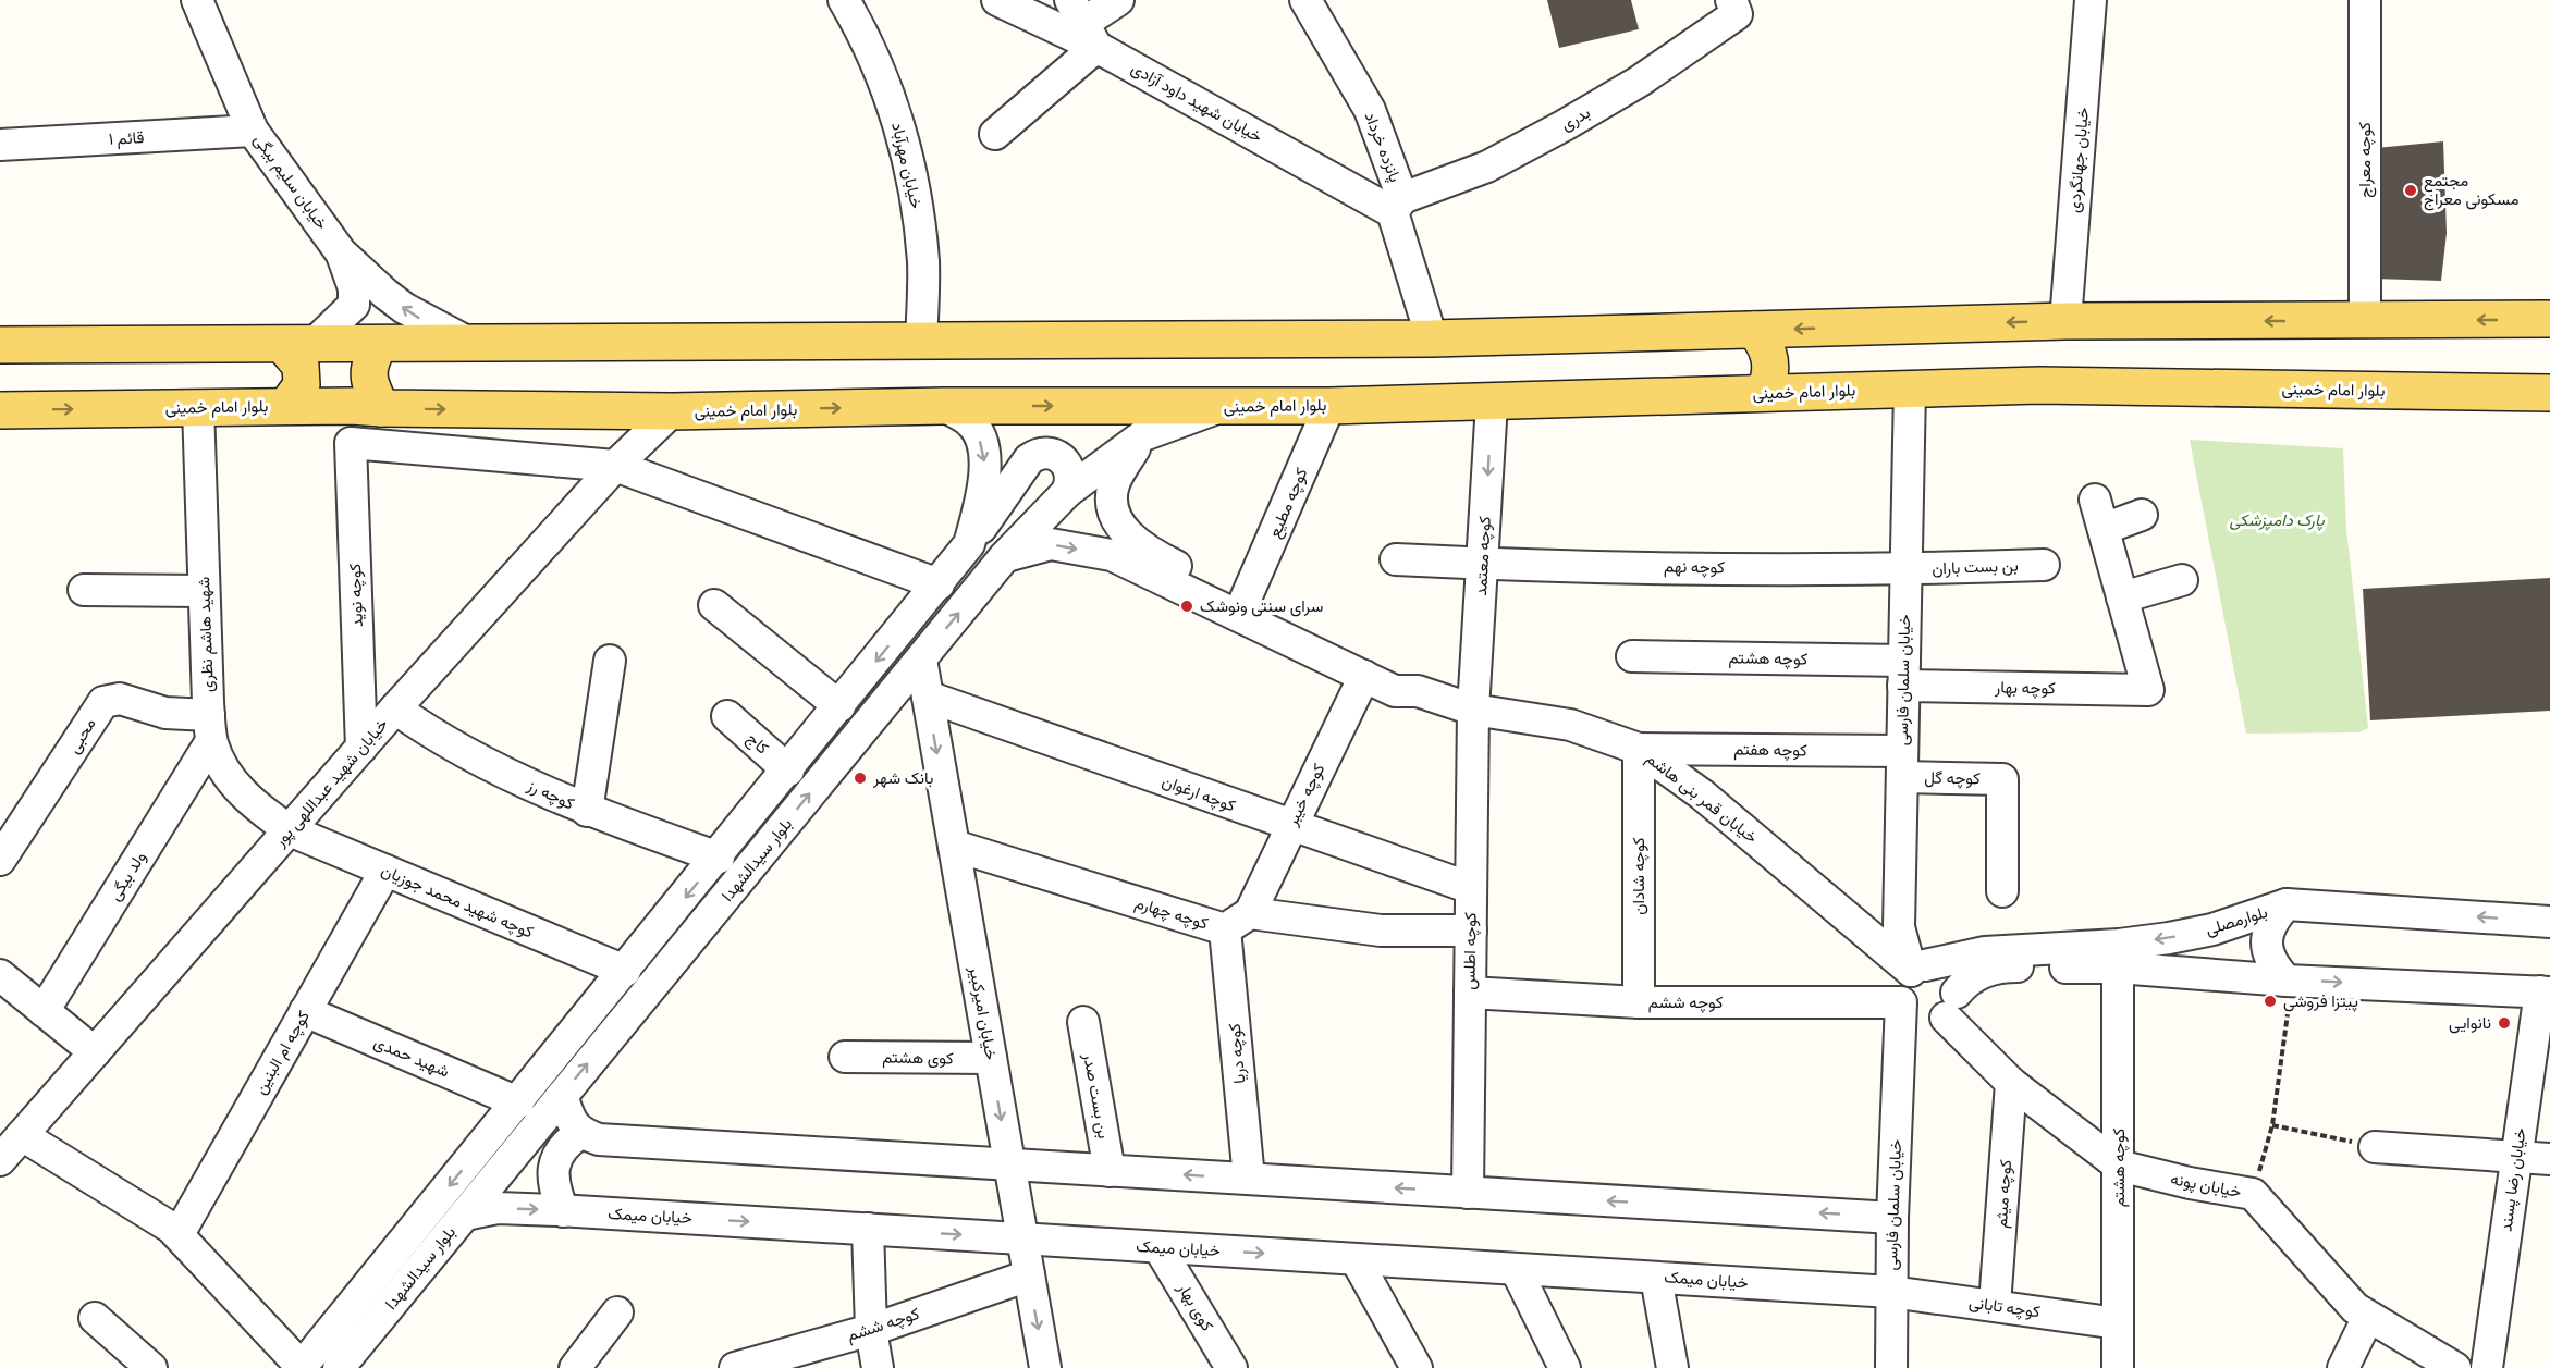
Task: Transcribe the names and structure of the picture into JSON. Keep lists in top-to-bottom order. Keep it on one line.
{"streets":{"main road":["بلوار امام خمینی"],"street":["خیابان شهید داود آزادی","بدری","قائم ۱","پانزده خرداد","خیابان جهانگردی","کوچه معراج","خیابان مهرآباد","خیابان سلیم بیگی","کوچه مطیع","کوچه معتمد","کوچه نهم","بن بست باران","کوچه نوید","شهید هاشم نظری","کوچه هشتم","خیابان سلمان فارسی","کوچه بهار","محبی","کاج","کوچه هفتم","کوچه گل","خیابان شهید عبداللهی پور","کوچه ارغوان","کوچه رز","کوچه خیبر","خیابان قمر بنی هاشم","بلوار سیدالشهدا","ولد بیگی","کوچه شادان","کوچه شهید محمد جوزیان","کوچه چهارم","بلوارمصلی","کوچه اطلس","کوچه ششم","خیابان امیرکبیر","کوچه ام البنین","کوچه دریا","شهید حمدی","کوی هشتم","بن بست صدر","خیابان رضا پسند","خیابان پونه","کوچه میثم","خیابان میمک","کوی بهار","کوچه تابانی"]},"crossings":[["خیابان شهید داود آزادی","بدری"],["خیابان شهید داود آزادی","پانزده خرداد"],["بدری","پانزده خرداد"],["قائم ۱","خیابان سلیم بیگی"],["بلوار امام خمینی","کوچه مطیع"],["بلوار امام خمینی","کوچه معتمد"],["بلوار امام خمینی","شهید هاشم نظری"],["بلوار امام خمینی","خیابان سلمان فارسی"],["بلوار امام خمینی","خیابان شهید عبداللهی پور"],["بلوار امام خمینی","بلوار سیدالشهدا"],["کوچه مطیع","خیابان قمر بنی هاشم"],["کوچه معتمد","کوچه نهم"],["کوچه معتمد","خیابان قمر بنی هاشم"],["کوچه معتمد","کوچه اطلس"],["کوچه نهم","بن بست باران"],["کوچه نهم","خیابان سلمان فارسی"],["بن بست باران","خیابان سلمان فارسی"],["کوچه نوید","خیابان شهید عبداللهی پور"],["شهید هاشم نظری","محبی"],["شهید هاشم نظری","خیابان شهید عبداللهی پور"],["شهید هاشم نظری","ولد بیگی"],["شهید هاشم نظری","کوچه شهید محمد جوزیان"],["کوچه هشتم","خیابان سلمان فارسی"],["کوچه هشتم","کوچه بهار"],["کوچه هشتم","خیابان پونه"],["کوچه هشتم","کوچه تابانی"],["خیابان سلمان فارسی","کوچه بهار"],["خیابان سلمان فارسی","کوچه هفتم"],["خیابان سلمان فارسی","کوچه گل"],["خیابان سلمان فارسی","خیابان قمر بنی هاشم"],["خیابان سلمان فارسی","بلوارمصلی"],["خیابان سلمان فارسی","کوچه ششم"],["خیابان سلمان فارسی","خیابان پونه"],["خیابان سلمان فارسی","خیابان میمک"],["خیابان سلمان فارسی","کوچه تابانی"],["محبی","ولد بیگی"],["کاج","بلوار سیدالشهدا"],["کوچه هفتم","کوچه گل"],["کوچه هفتم","خیابان قمر بنی هاشم"],["کوچه هفتم","کوچه شادان"],["خیابان شهید عبداللهی پور","کوچه رز"],["خیابان شهید عبداللهی پور","کوچه شهید محمد جوزیان"],["کوچه ارغوان","کوچه خیبر"],["کوچه ارغوان","کوچه اطلس"],["کوچه ارغوان","خیابان امیرکبیر"],["کوچه رز","بلوار سیدالشهدا"],["کوچه خیبر","خیابان قمر بنی هاشم"],["کوچه خیبر","کوچه چهارم"],["کوچه خیبر","کوچه دریا"],["خیابان قمر بنی هاشم","بلوار سیدالشهدا"],["خیابان قمر بنی هاشم","کوچه شادان"],["خیابان قمر بنی هاشم","بلوارمصلی"],["خیابان قمر بنی هاشم","کوچه اطلس"],["خیابان قمر بنی هاشم","کوچه ششم"],["خیابان قمر بنی هاشم","خیابان پونه"],["بلوار سیدالشهدا","کوچه شهید محمد جوزیان"],["بلوار سیدالشهدا","خیابان امیرکبیر"],["بلوار سیدالشهدا","شهید حمدی"],["بلوار سیدالشهدا","خیابان میمک"],["کوچه شادان","کوچه ششم"],["کوچه شهید محمد جوزیان","کوچه ام البنین"],["کوچه چهارم","کوچه اطلس"],["کوچه چهارم","خیابان امیرکبیر"],["کوچه چهارم","کوچه دریا"],["بلوارمصلی","کوچه ششم"],["بلوارمصلی","خیابان پونه"],["کوچه اطلس","کوچه ششم"],["کوچه ششم","خیابان امیرکبیر"],["کوچه ششم","خیابان پونه"],["خیابان امیرکبیر","کوی هشتم"],["خیابان امیرکبیر","خیابان میمک"],["کوچه ام البنین","شهید حمدی"],["خیابان پونه","کوچه میثم"],["کوچه میثم","کوچه تابانی"],["خیابان میمک","کوی بهار"],["خیابان میمک","کوچه تابانی"]],"one_way":["کوچه معتمد","خیابان امیرکبیر"],"parks":["پارک دامپزشکی"],"places":["مجتمع مسکونی معراج","سرای سنتی ونوشک","بانک شهر","پیتزا فروشی","نانوایی"]}
